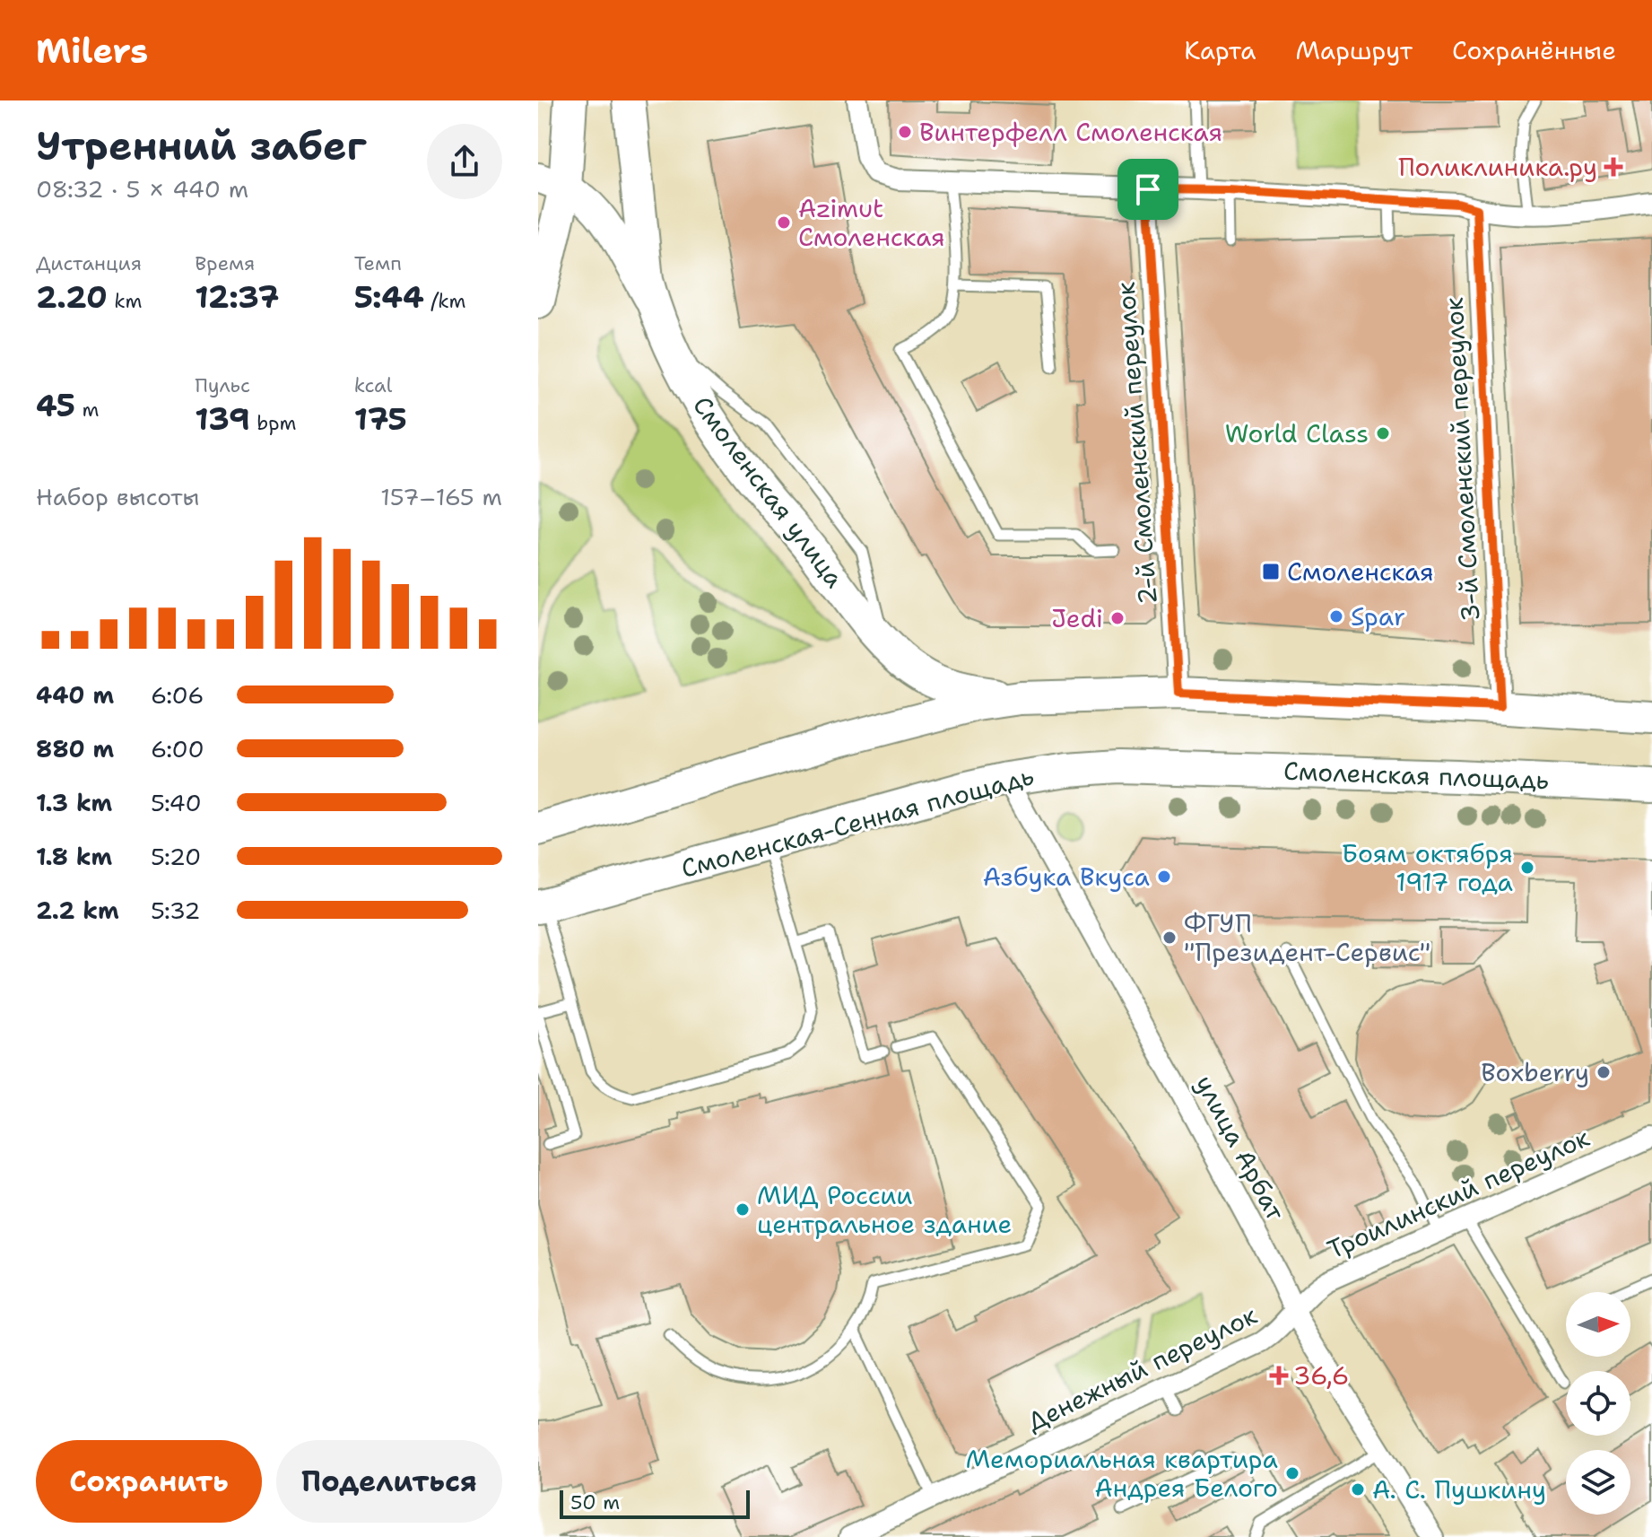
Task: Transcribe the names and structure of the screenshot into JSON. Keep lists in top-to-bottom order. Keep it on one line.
{"streets":{"main road":["Смоленская улица","Смоленская площадь","Смоленская-Сенная площадь"],"street":["2-й Смоленский переулок","3-й Смоленский переулок","улица Арбат","Троилинский переулок","Денежный переулок"]},"crossings":[["Смоленская площадь","Смоленская-Сенная площадь"],["Смоленская-Сенная площадь","улица Арбат"],["улица Арбат","Троилинский переулок"],["улица Арбат","Денежный переулок"],["Троилинский переулок","Денежный переулок"]],"places":{"other":["Винтерфелл Смоленская","Azimut Смоленская","World Class","Spar","Jedi","Боям октября 1917 года","Азбука Вкуса","ФГУП \"Президент-Сервис\"","Boxberry","МИД России центральное здание","Мемориальная квартира Андрея Белого","А. С. Пушкину"],"health":["Поликлиника.ру","36,6"],"transit":["Смоленская"]},"scale_bar":"50 m","north":"right","page":{"header":"Milers","nav":["Карта","Маршрут","Сохранённые"],"heading":["Утренний забег","08:32 · 5 × 440 m"],"stats":[["Дистанция","2.20 km"],["Время","12:37"],["Темп","5:44 /km"],["45 m"],["Пульс","139 bpm"],["kcal","175"]],"chart":["Набор высоты","157–165 m"],"list":[{"name":"440 m","note":"6:06"},{"name":"880 m","note":"6:00"},{"name":"1.3 km","note":"5:40"},{"name":"1.8 km","note":"5:20"},{"name":"2.2 km","note":"5:32"}],"buttons":["Сохранить","Поделиться"],"scale":"50 m"}}
